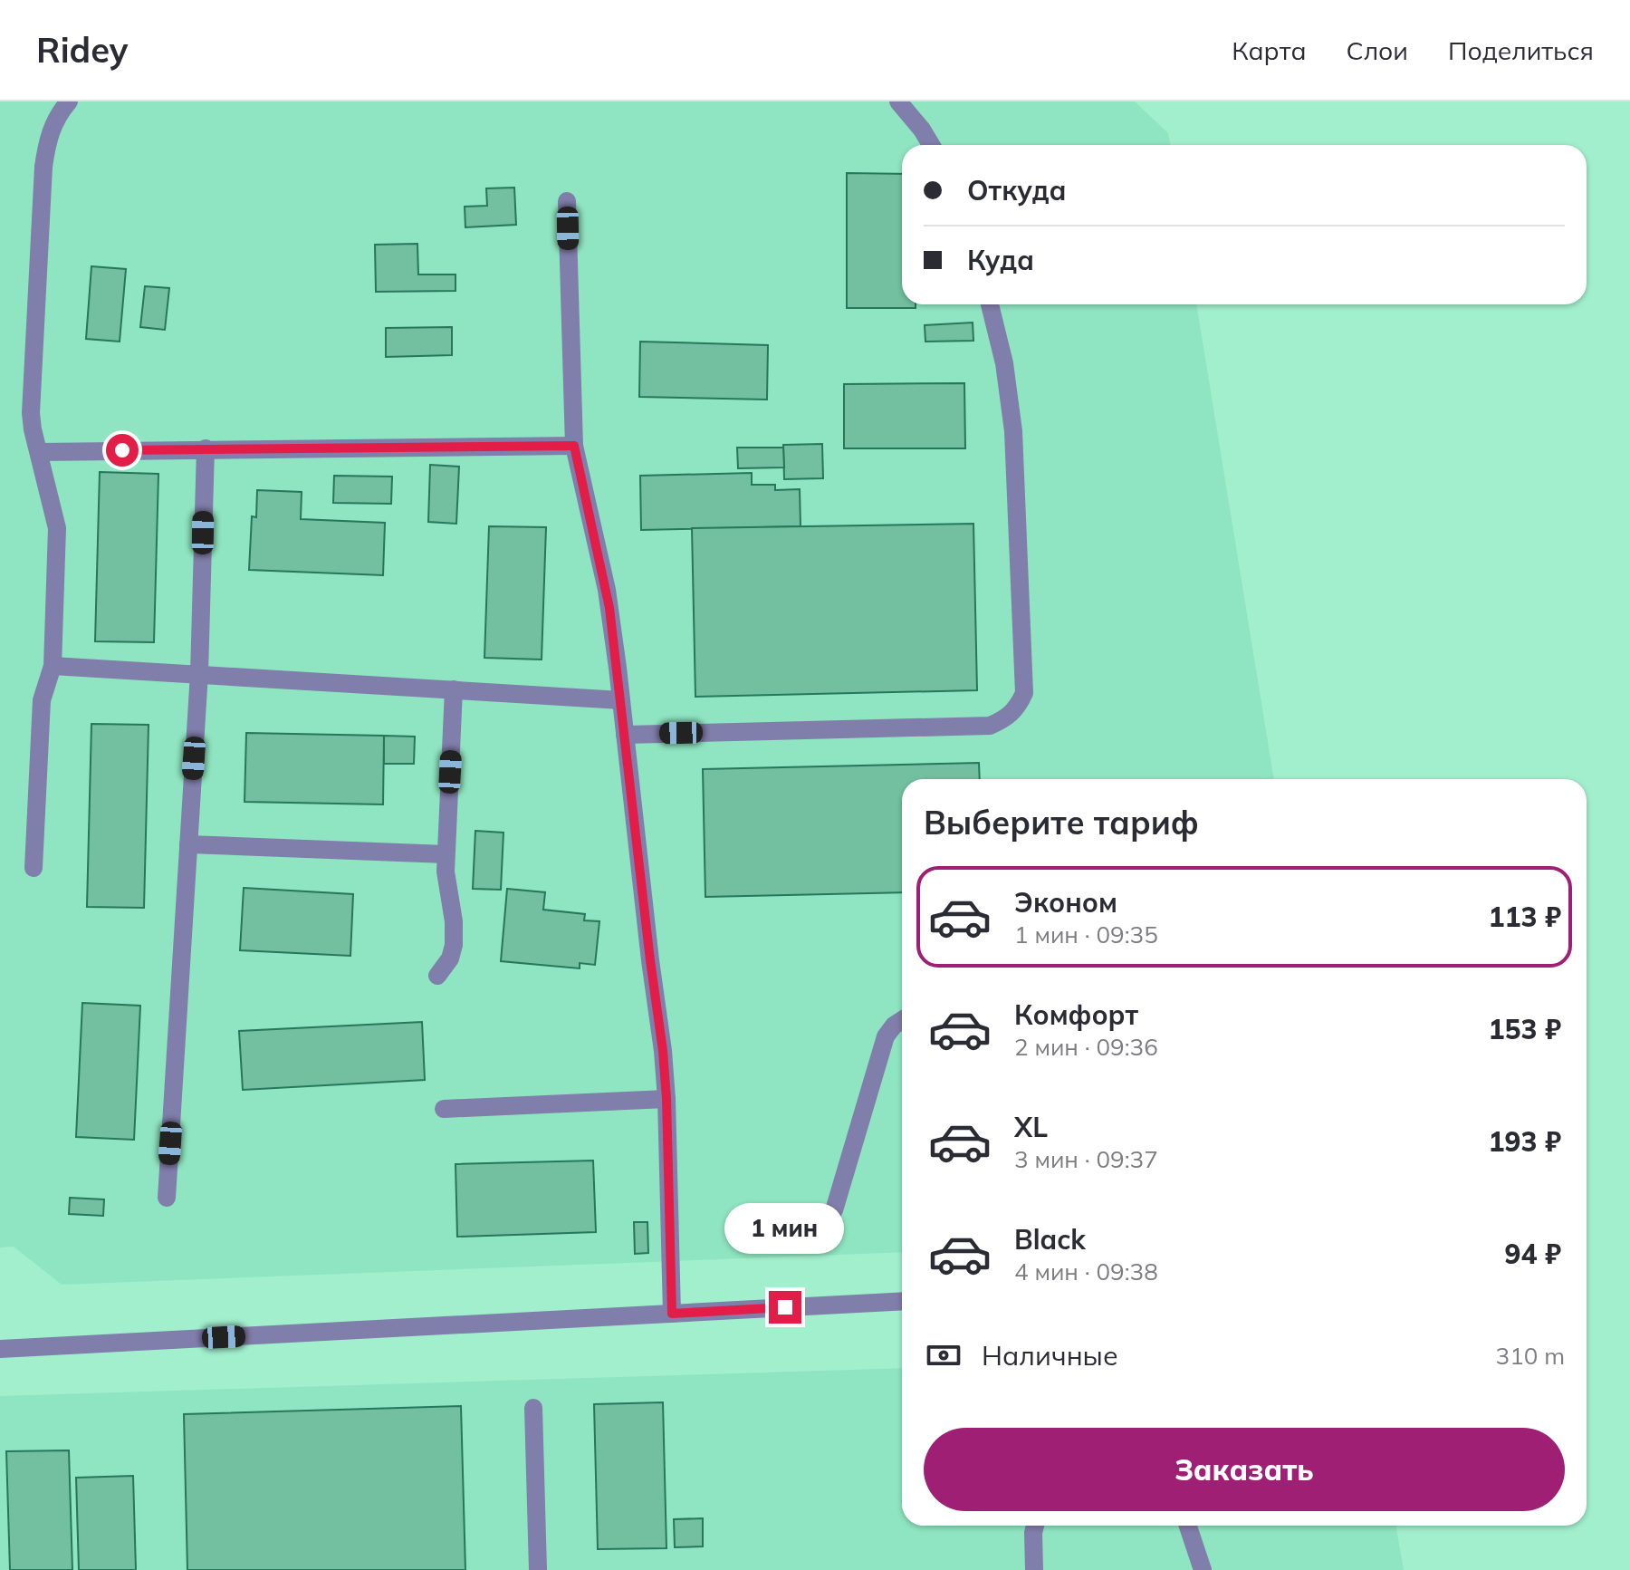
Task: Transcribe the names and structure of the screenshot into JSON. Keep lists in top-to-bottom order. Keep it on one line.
{"page":{"header":"Ridey","nav":["Карта","Слои","Поделиться"],"banner":["Откуда","Куда"],"heading":"Выберите тариф","list":[{"name":"Эконом","note":"1 мин · 09:35","value":"113 ₽"},{"name":"Комфорт","note":"2 мин · 09:36","value":"153 ₽"},{"name":"XL","note":"3 мин · 09:37","value":"193 ₽"},{"name":"Black","note":"4 мин · 09:38","value":"94 ₽"}],"bubble":"1 мин","pay":["Наличные","310 m"],"buttons":"Заказать"}}
